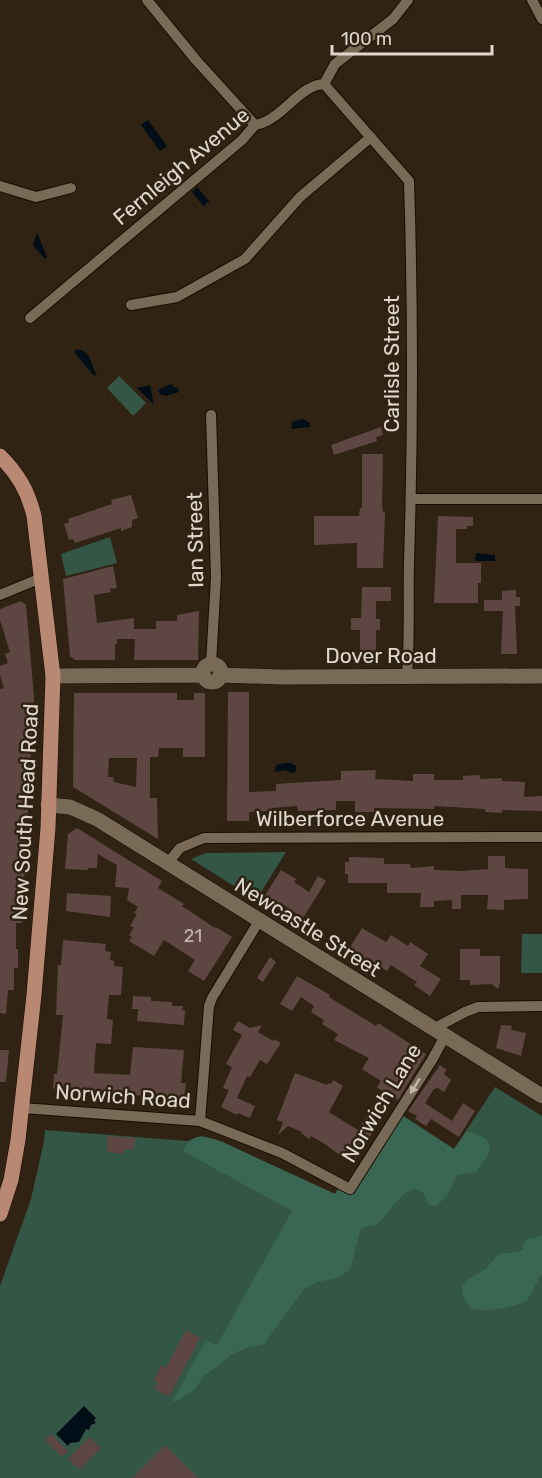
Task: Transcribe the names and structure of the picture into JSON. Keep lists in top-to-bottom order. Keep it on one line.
{"streets":{"main road":["New South Head Road"],"street":["Fernleigh Avenue","Carlisle Street","Ian Street","Dover Road","Wilberforce Avenue","Newcastle Street","Norwich Road","Norwich Lane"]},"crossings":[["Fernleigh Avenue","Carlisle Street"],["Carlisle Street","Dover Road"],["Ian Street","Dover Road"],["Dover Road","New South Head Road"],["New South Head Road","Newcastle Street"],["New South Head Road","Norwich Road"],["Wilberforce Avenue","Newcastle Street"],["Newcastle Street","Norwich Lane"],["Norwich Road","Norwich Lane"]],"one_way":["Norwich Lane"],"house_numbers":["21"],"scale_bar":"100 m"}
